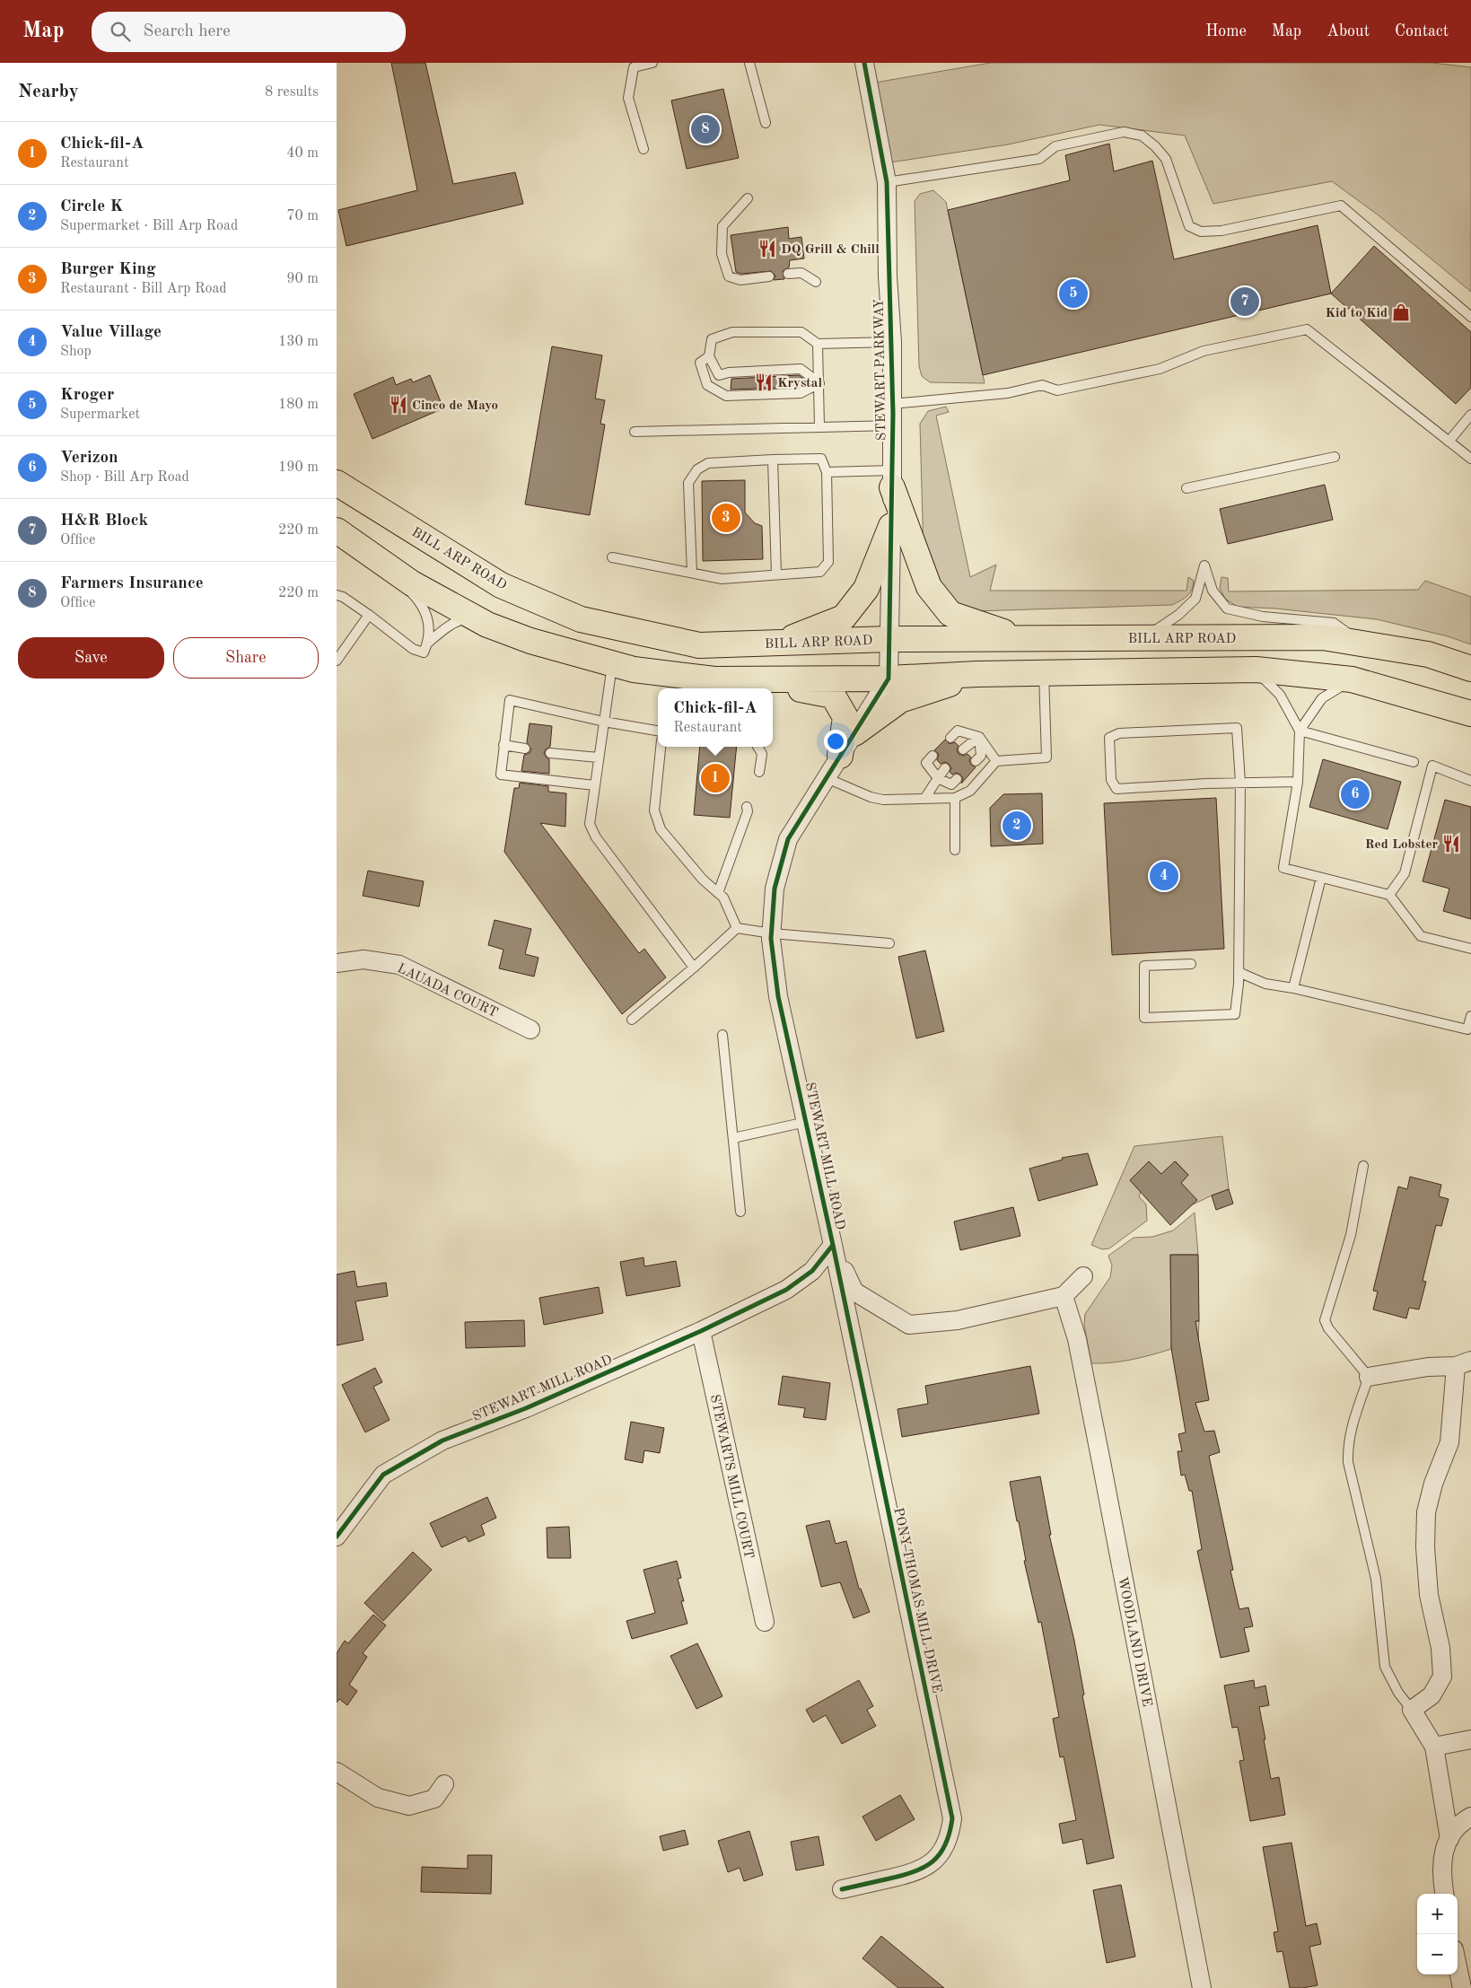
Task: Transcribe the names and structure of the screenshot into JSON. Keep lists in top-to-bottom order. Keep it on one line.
{"streets":{"main road":["BILL ARP ROAD"],"street":["STEWART PARKWAY","LAUADA COURT","STEWART MILL ROAD","STEWARTS MILL COURT","PONY THOMAS MILL DRIVE","WOODLAND DRIVE"]},"crossings":[["STEWART PARKWAY","BILL ARP ROAD"],["STEWART PARKWAY","STEWART MILL ROAD"],["STEWART MILL ROAD","STEWARTS MILL COURT"],["STEWART MILL ROAD","PONY THOMAS MILL DRIVE"]],"places":{"restaurant":["DQ Grill & Chill","Krystal","Cinco de Mayo","Red Lobster"],"shop":["Kid to Kid"]},"page":{"header":"Map","search":"Search here","nav":["Home","Map","About","Contact"],"heading":["Nearby","8 results"],"pins":["8","5","7","3","1","6","2","4"],"list":[{"mark":"1","name":"Chick-fil-A","note":"Restaurant","value":"40 m"},{"mark":"2","name":"Circle K","note":"Supermarket · Bill Arp Road","value":"70 m"},{"mark":"3","name":"Burger King","note":"Restaurant · Bill Arp Road","value":"90 m"},{"mark":"4","name":"Value Village","note":"Shop","value":"130 m"},{"mark":"5","name":"Kroger","note":"Supermarket","value":"180 m"},{"mark":"6","name":"Verizon","note":"Shop · Bill Arp Road","value":"190 m"},{"mark":"7","name":"H&R Block","note":"Office","value":"220 m"},{"mark":"8","name":"Farmers Insurance","note":"Office","value":"220 m"}],"buttons":["Save","Share"],"popup":["Chick-fil-A","Restaurant"],"map_buttons":["+","−"]}}
